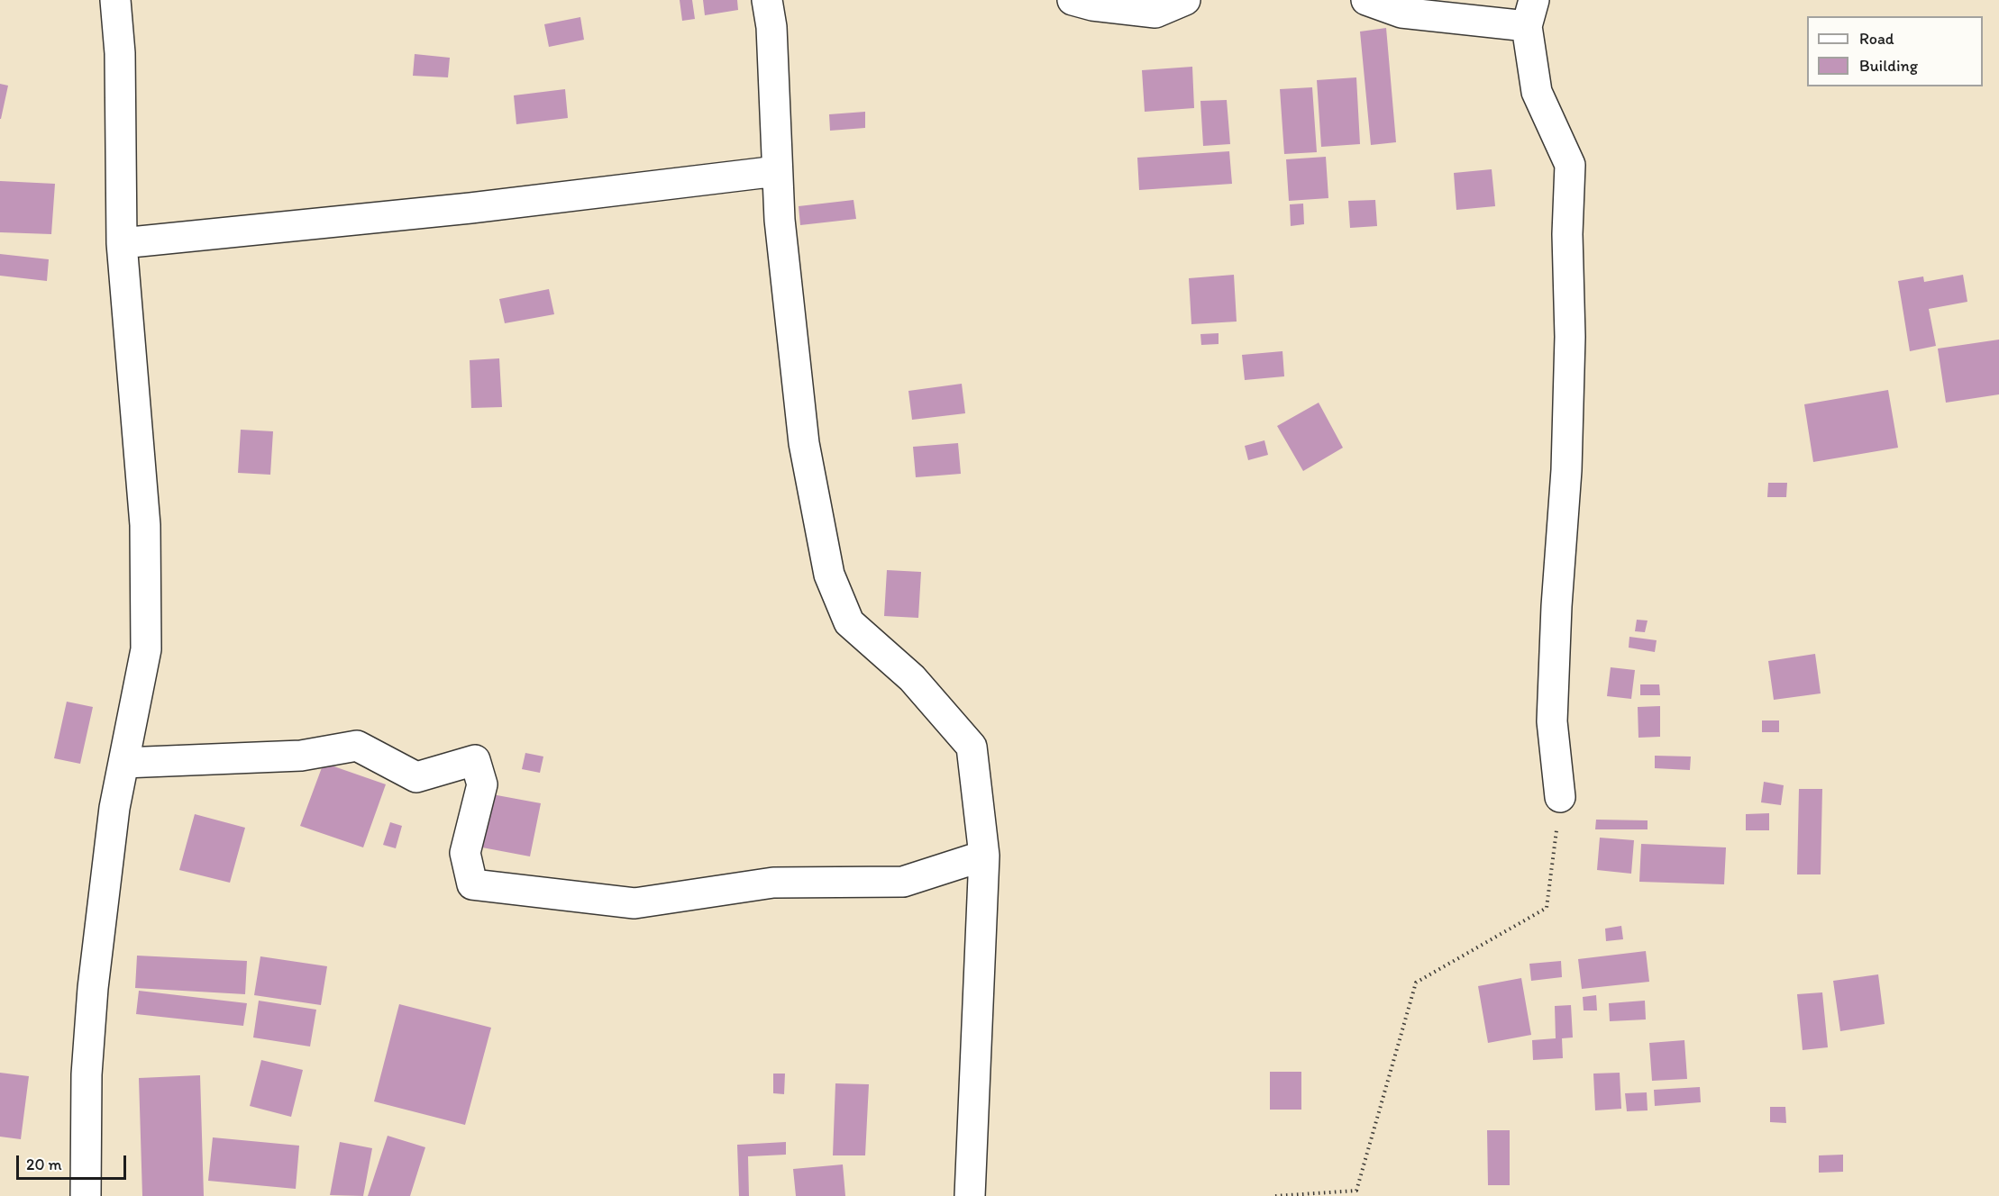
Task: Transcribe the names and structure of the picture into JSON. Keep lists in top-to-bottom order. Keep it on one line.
{"legend":["Road","Building"],"scale_bar":"20 m"}
